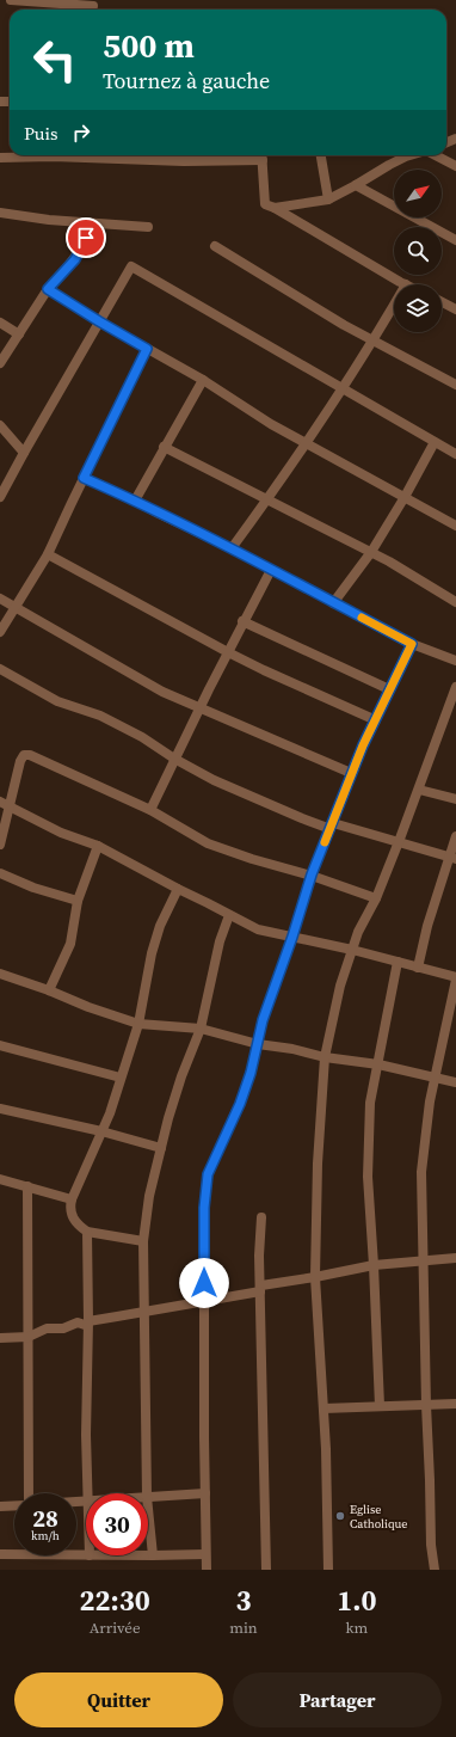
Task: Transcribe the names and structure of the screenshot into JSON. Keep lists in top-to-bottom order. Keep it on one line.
{"places":["Eglise Catholique"],"north":"top right","page":{"turn":["500 m","Tournez à gauche"],"then":"Puis","speed":"28 km/h","limit":"30","eta":["22:30","Arrivée","3","min","1.0","km"],"buttons":["Quitter","Partager"]}}
